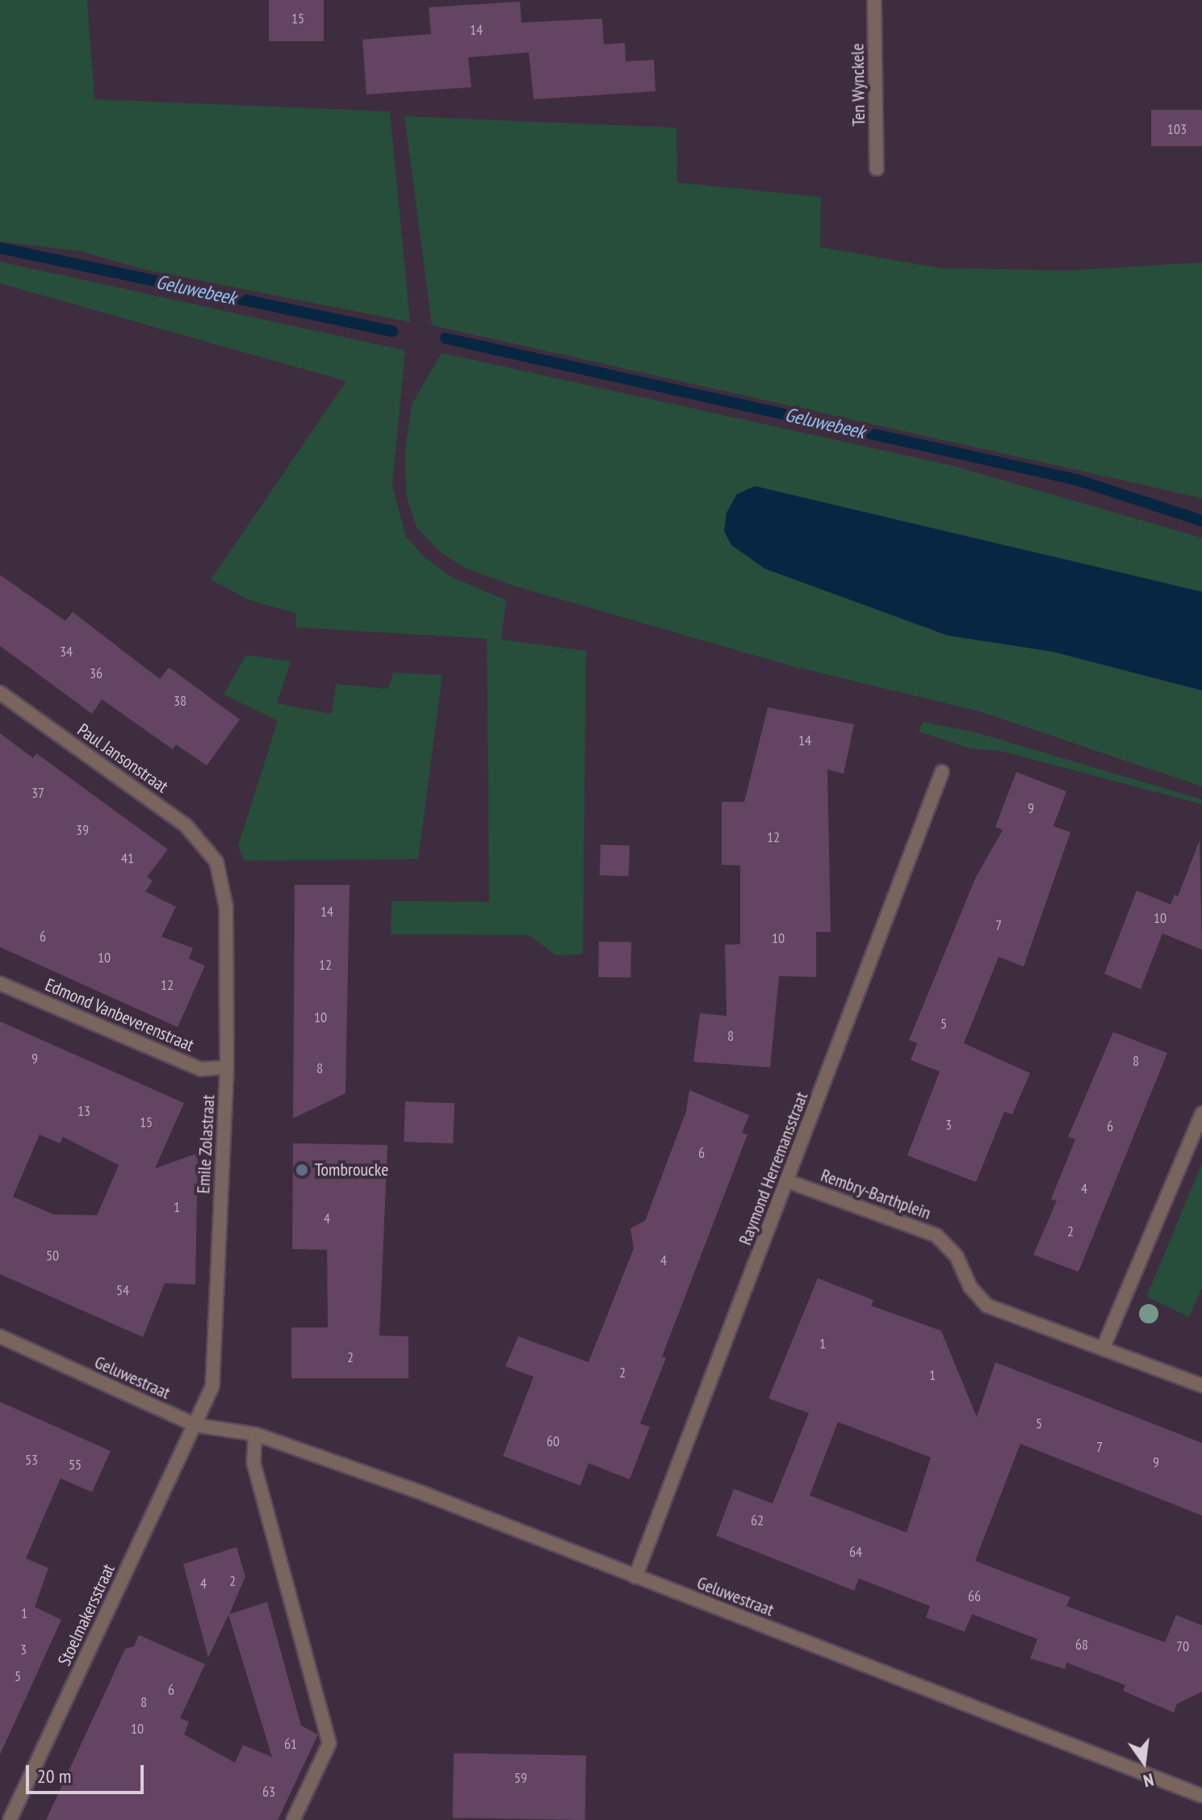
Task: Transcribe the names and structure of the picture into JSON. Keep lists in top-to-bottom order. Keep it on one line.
{"streets":{"street":["Ten Wynckele","Paul Jansonstraat","Edmond Vanbeverenstraat","Emile Zolastraat","Raymond Herremansstraat","Rembry-Barthplein","Geluwestraat","Stoelmakersstraat"]},"crossings":[["Paul Jansonstraat","Emile Zolastraat"],["Edmond Vanbeverenstraat","Emile Zolastraat"],["Emile Zolastraat","Geluwestraat"],["Emile Zolastraat","Stoelmakersstraat"],["Raymond Herremansstraat","Rembry-Barthplein"],["Raymond Herremansstraat","Geluwestraat"],["Geluwestraat","Stoelmakersstraat"]],"water":["Geluwebeek"],"places":["Tombroucke"],"house_numbers":["15","14","103","34","36","38","14","37","9","39","12","41","14","10","7","6","10","10","12","12","10","5","8","9","8","8","13","15","3","6","6","4","1","4","2","50","4","54","1","2","2","1","5","60","7","53","9","55","62","64","2","4","66","1","68","70","3","5","6","8","10","61","59","63"],"scale_bar":"20 m","north":"bottom"}
